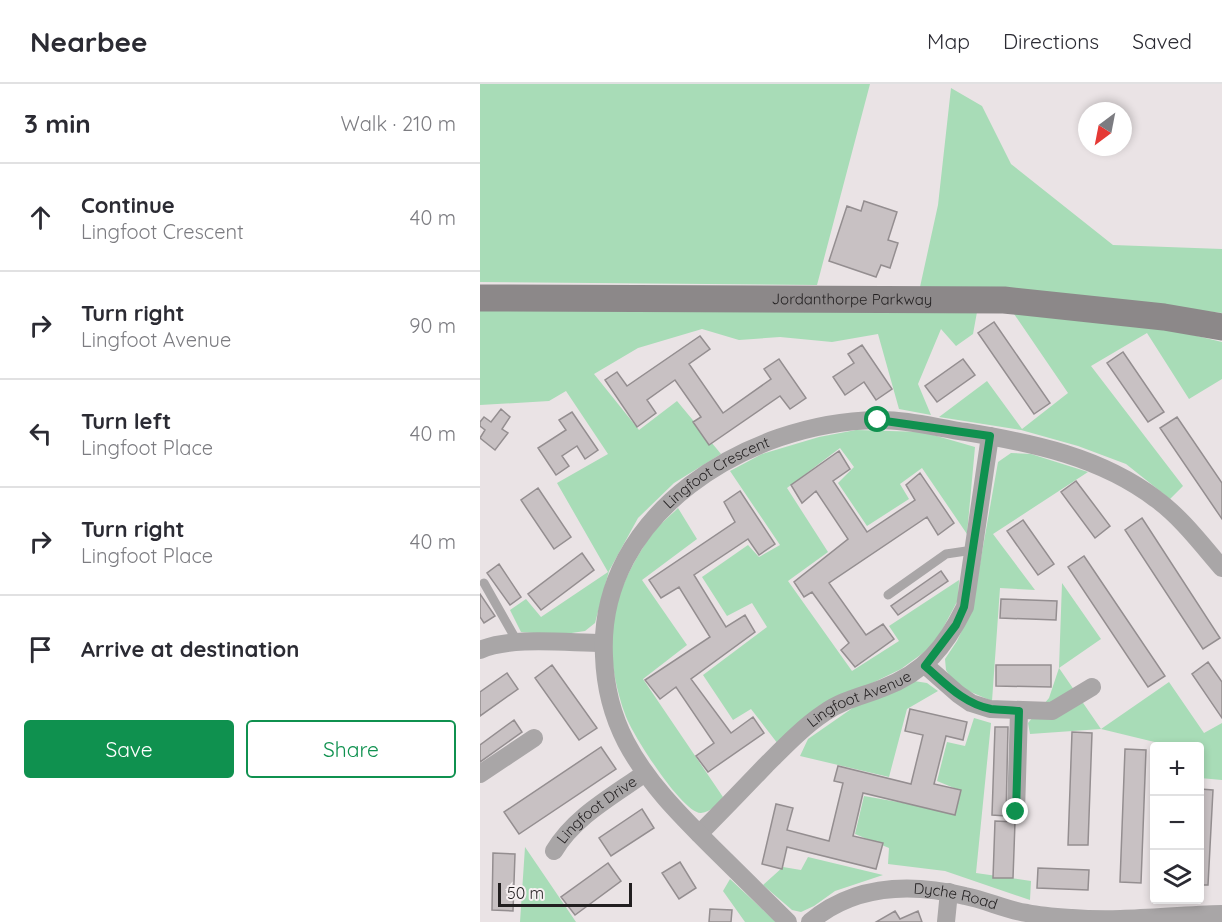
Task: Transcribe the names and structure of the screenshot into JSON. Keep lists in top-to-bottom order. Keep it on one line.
{"streets":{"main road":["Jordanthorpe Parkway"],"street":["Lingfoot Crescent","Lingfoot Avenue","Lingfoot Drive","Dyche Road"]},"crossings":[["Lingfoot Crescent","Lingfoot Avenue"],["Lingfoot Crescent","Lingfoot Drive"]],"scale_bar":"50 m","north":"bottom left","page":{"header":"Nearbee","nav":["Map","Directions","Saved"],"heading":["3 min","Walk · 210 m"],"list":[["Continue","Lingfoot Crescent","40 m"],["Turn right","Lingfoot Avenue","90 m"],["Turn left","Lingfoot Place","40 m"],["Turn right","Lingfoot Place","40 m"],"Arrive at destination"],"buttons":["Save","Share"],"map_buttons":["+","−"],"scale":"50 m"}}
